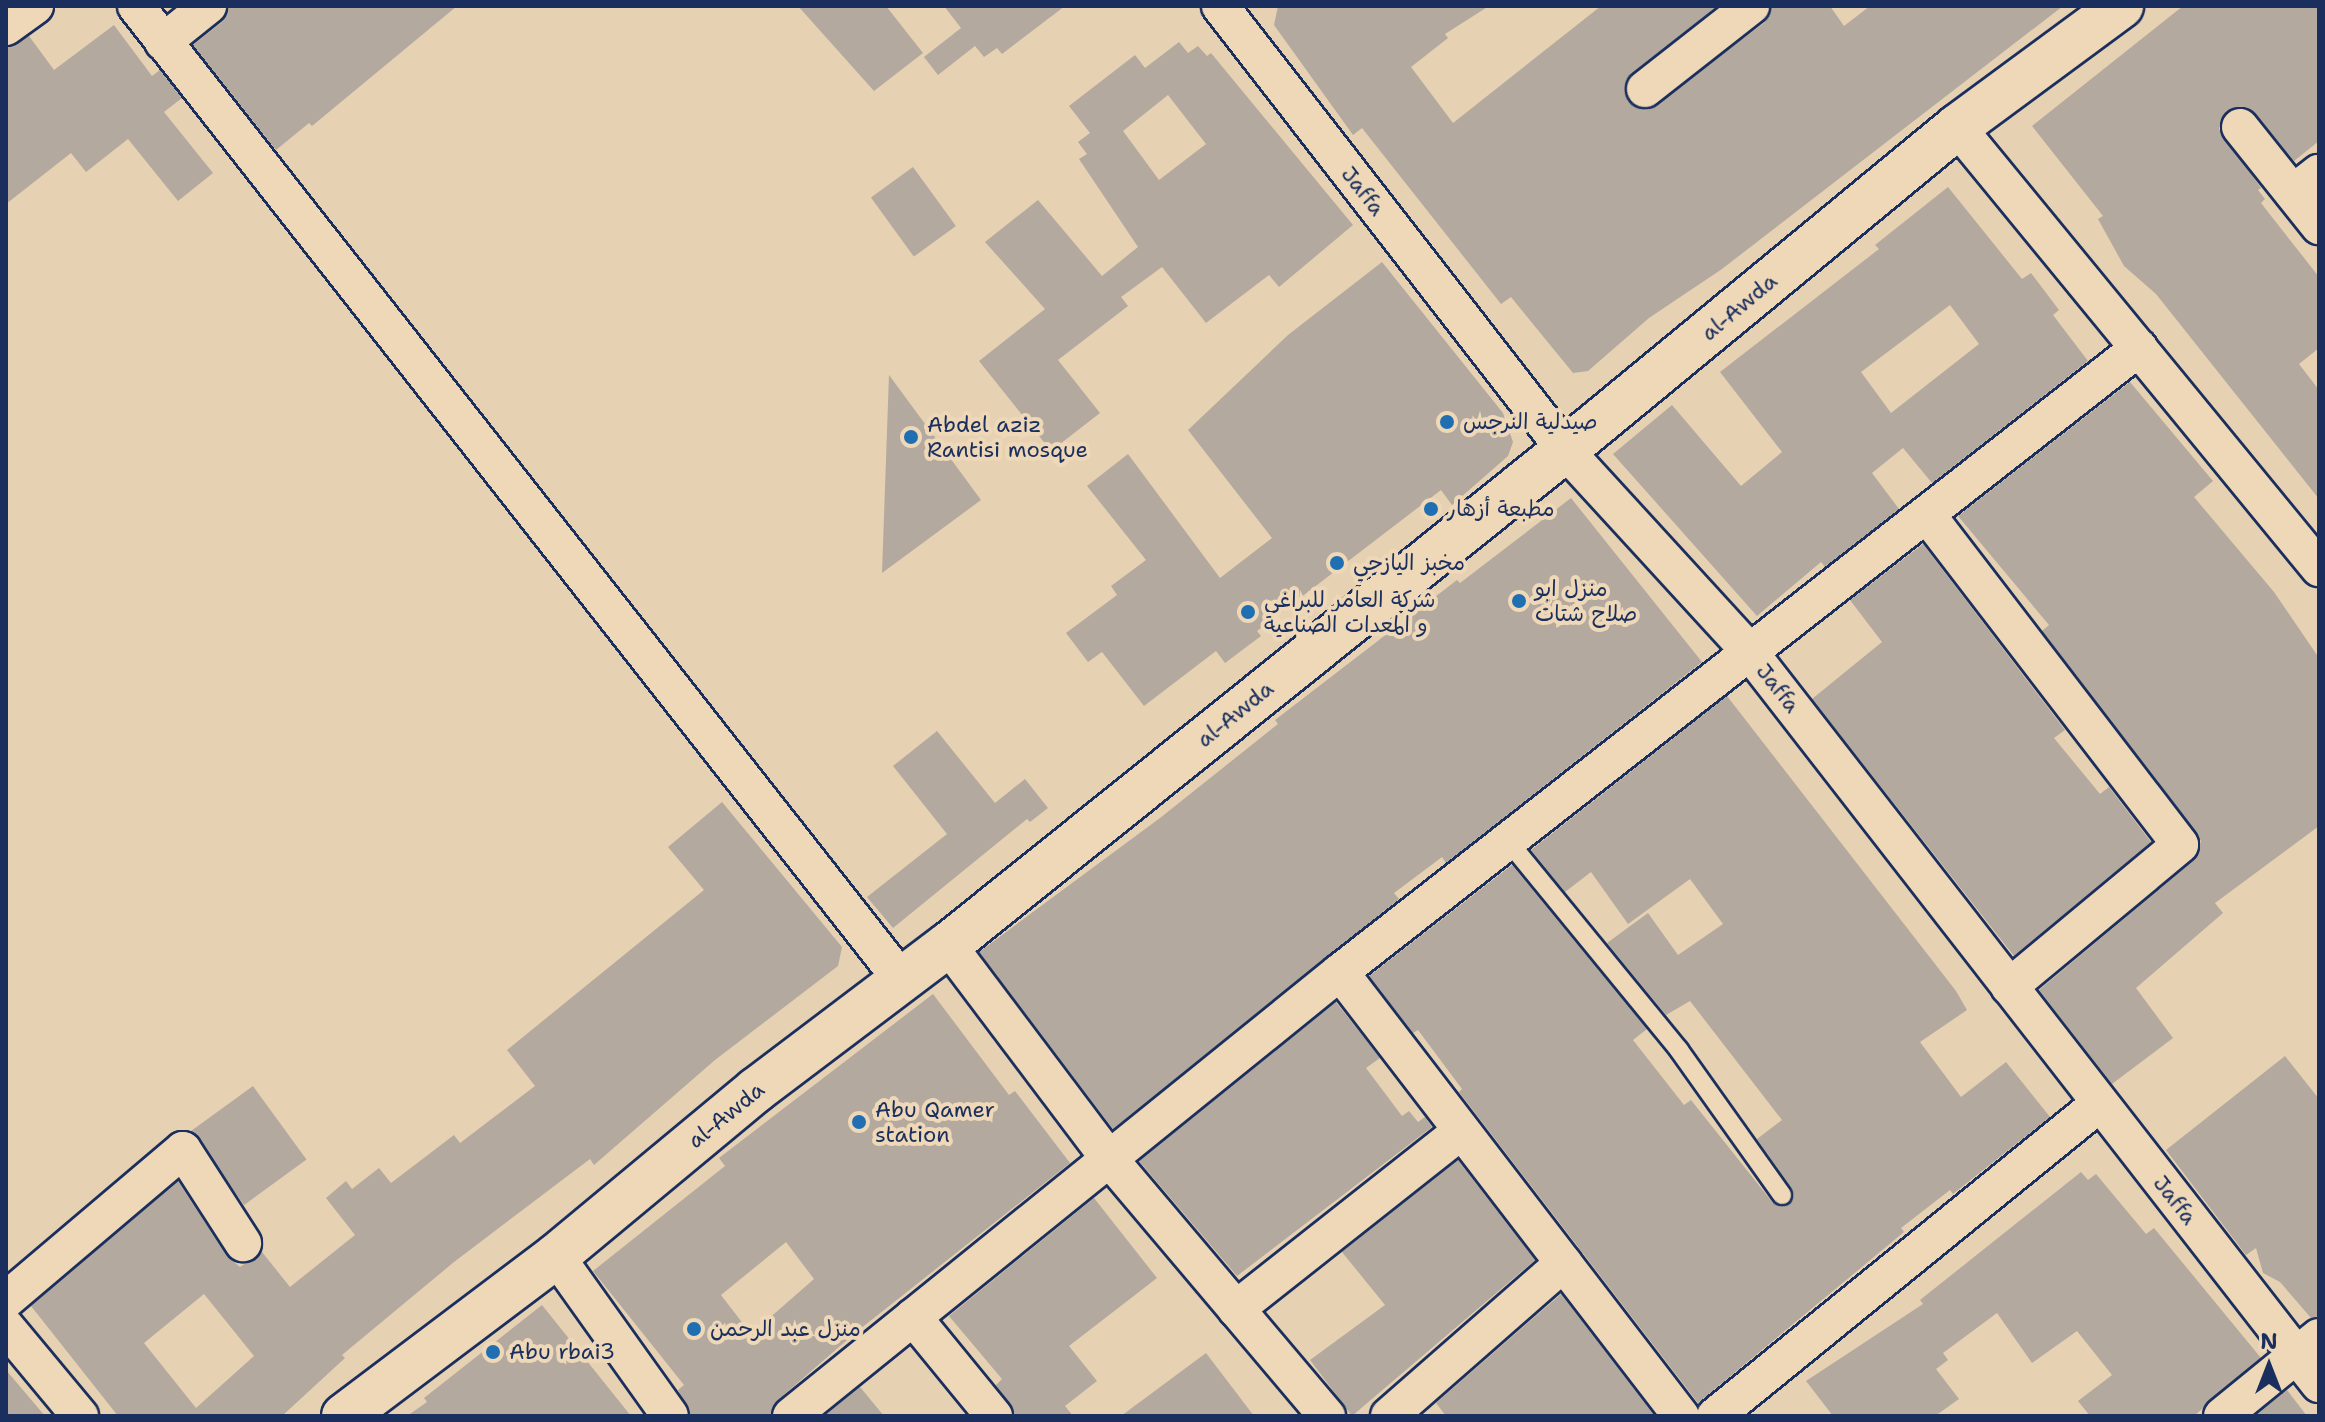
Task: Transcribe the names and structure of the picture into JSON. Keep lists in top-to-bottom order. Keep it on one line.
{"streets":{"main road":["al-Awda"],"street":["Jaffa"]},"crossings":[["Jaffa","al-Awda"]],"places":["صيدلية النرجس","Abdel aziz Rantisi mosque","مطبعة أزهار","مخبز اليازجي","منزل ابو صلاح شتات","شركة العامر للبراغي و المعدات الصناعية","Abu Qamer station","منزل عبد الرحمن","Abu rbai3"],"north":"top"}
